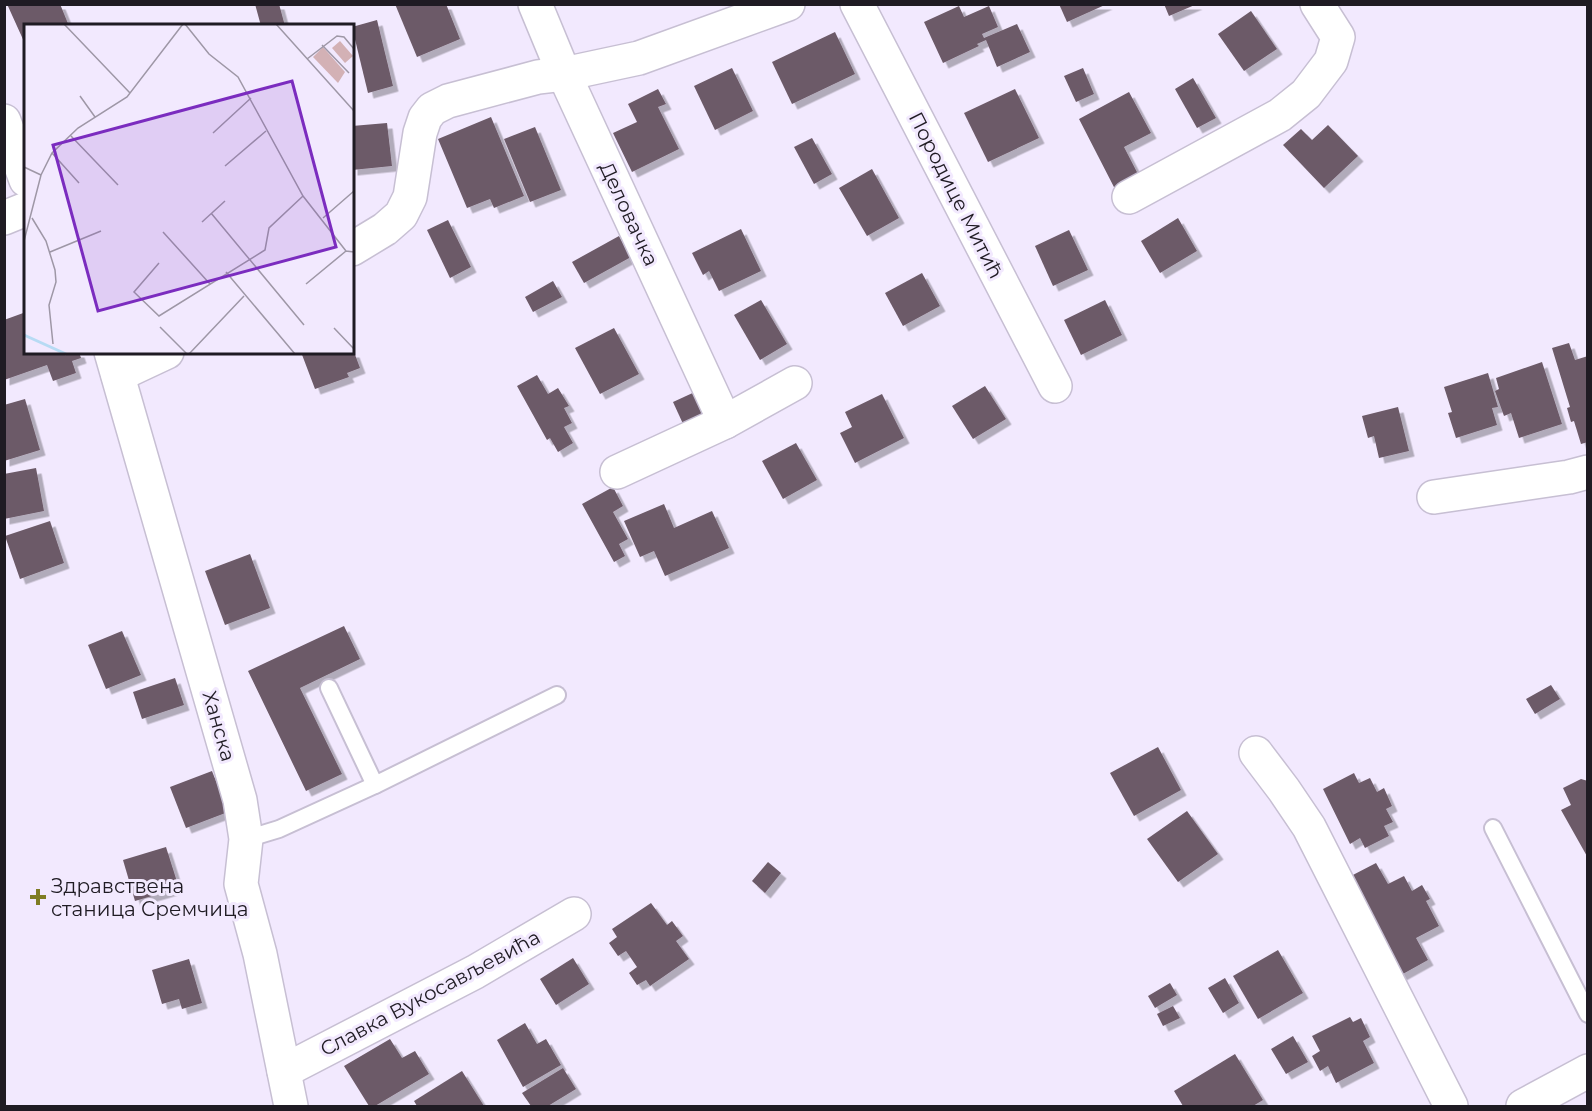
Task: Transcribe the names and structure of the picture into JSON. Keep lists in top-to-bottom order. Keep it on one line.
{"streets":{"street":["Породице Митић","Деловачка","Ханска","Славка Вукосављевића"]},"crossings":[["Ханска","Славка Вукосављевића"]],"places":{"health":["Здравствена станица Сремчица"]}}
